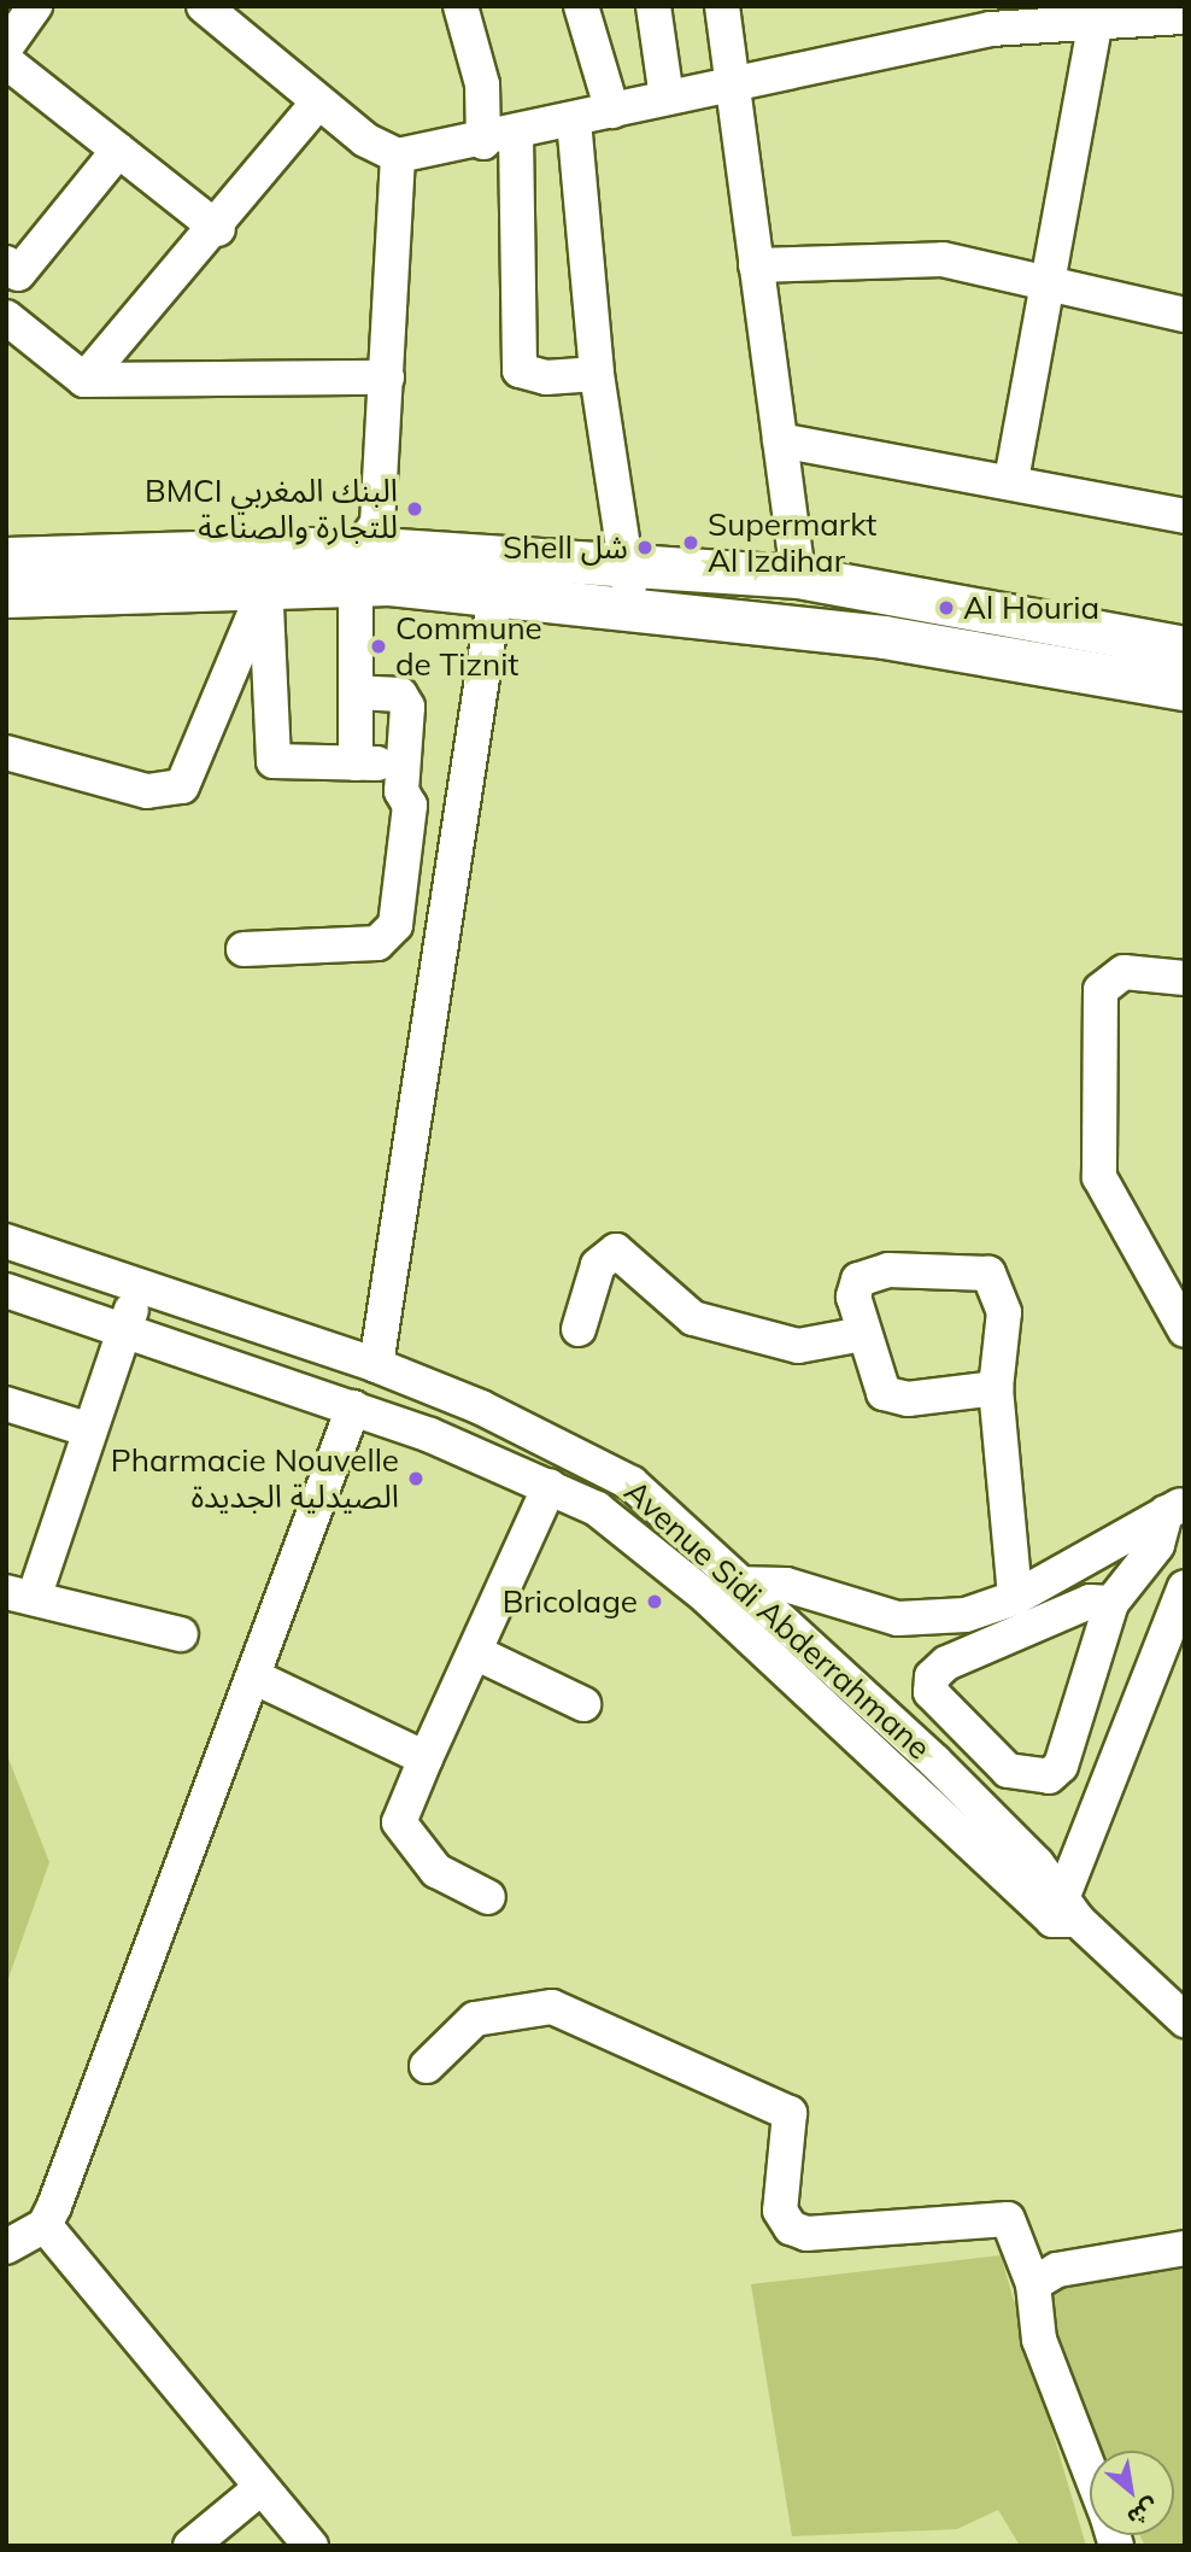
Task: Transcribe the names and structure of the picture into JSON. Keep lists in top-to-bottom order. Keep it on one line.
{"streets":{"street":["Avenue Sidi Abderrahmane"]},"places":["BMCI البنك المغربي للتجارة والصناعة","Supermarkt Al Izdihar","Shell شل","Al Houria","Commune de Tiznit","Pharmacie Nouvelle الصيدلية الجديدة","Bricolage"],"north":"bottom right"}
